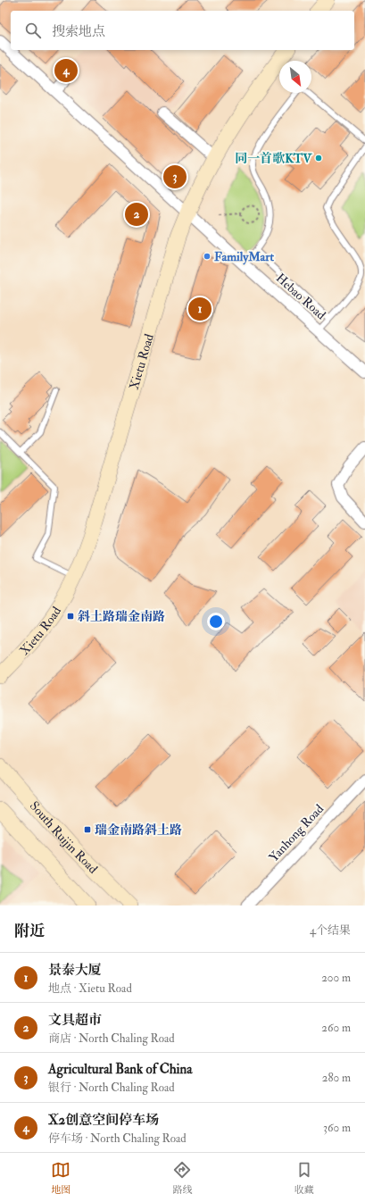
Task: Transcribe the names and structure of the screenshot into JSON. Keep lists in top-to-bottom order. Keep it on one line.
{"streets":{"main road":["Xietu Road","South Ruijin Road"],"street":["Hebao Road","Yanhong Road"]},"crossings":[["Hebao Road","Xietu Road"]],"places":{"other":["同一首歌KTV","FamilyMart"],"transit":["斜土路瑞金南路","瑞金南路斜土路"]},"north":"bottom right","page":{"search":"搜索地点","pins":["4","3","2","1"],"heading":["附近","4个结果"],"list":[{"mark":"1","name":"景泰大厦","note":"地点 · Xietu Road","value":"200 m"},{"mark":"2","name":"文具超市","note":"商店 · North Chaling Road","value":"260 m"},{"mark":"3","name":"Agricultural Bank of China","note":"银行 · North Chaling Road","value":"280 m"},{"mark":"4","name":"X2创意空间停车场","note":"停车场 · North Chaling Road","value":"360 m"}],"nav":["地图","路线","收藏"]}}
